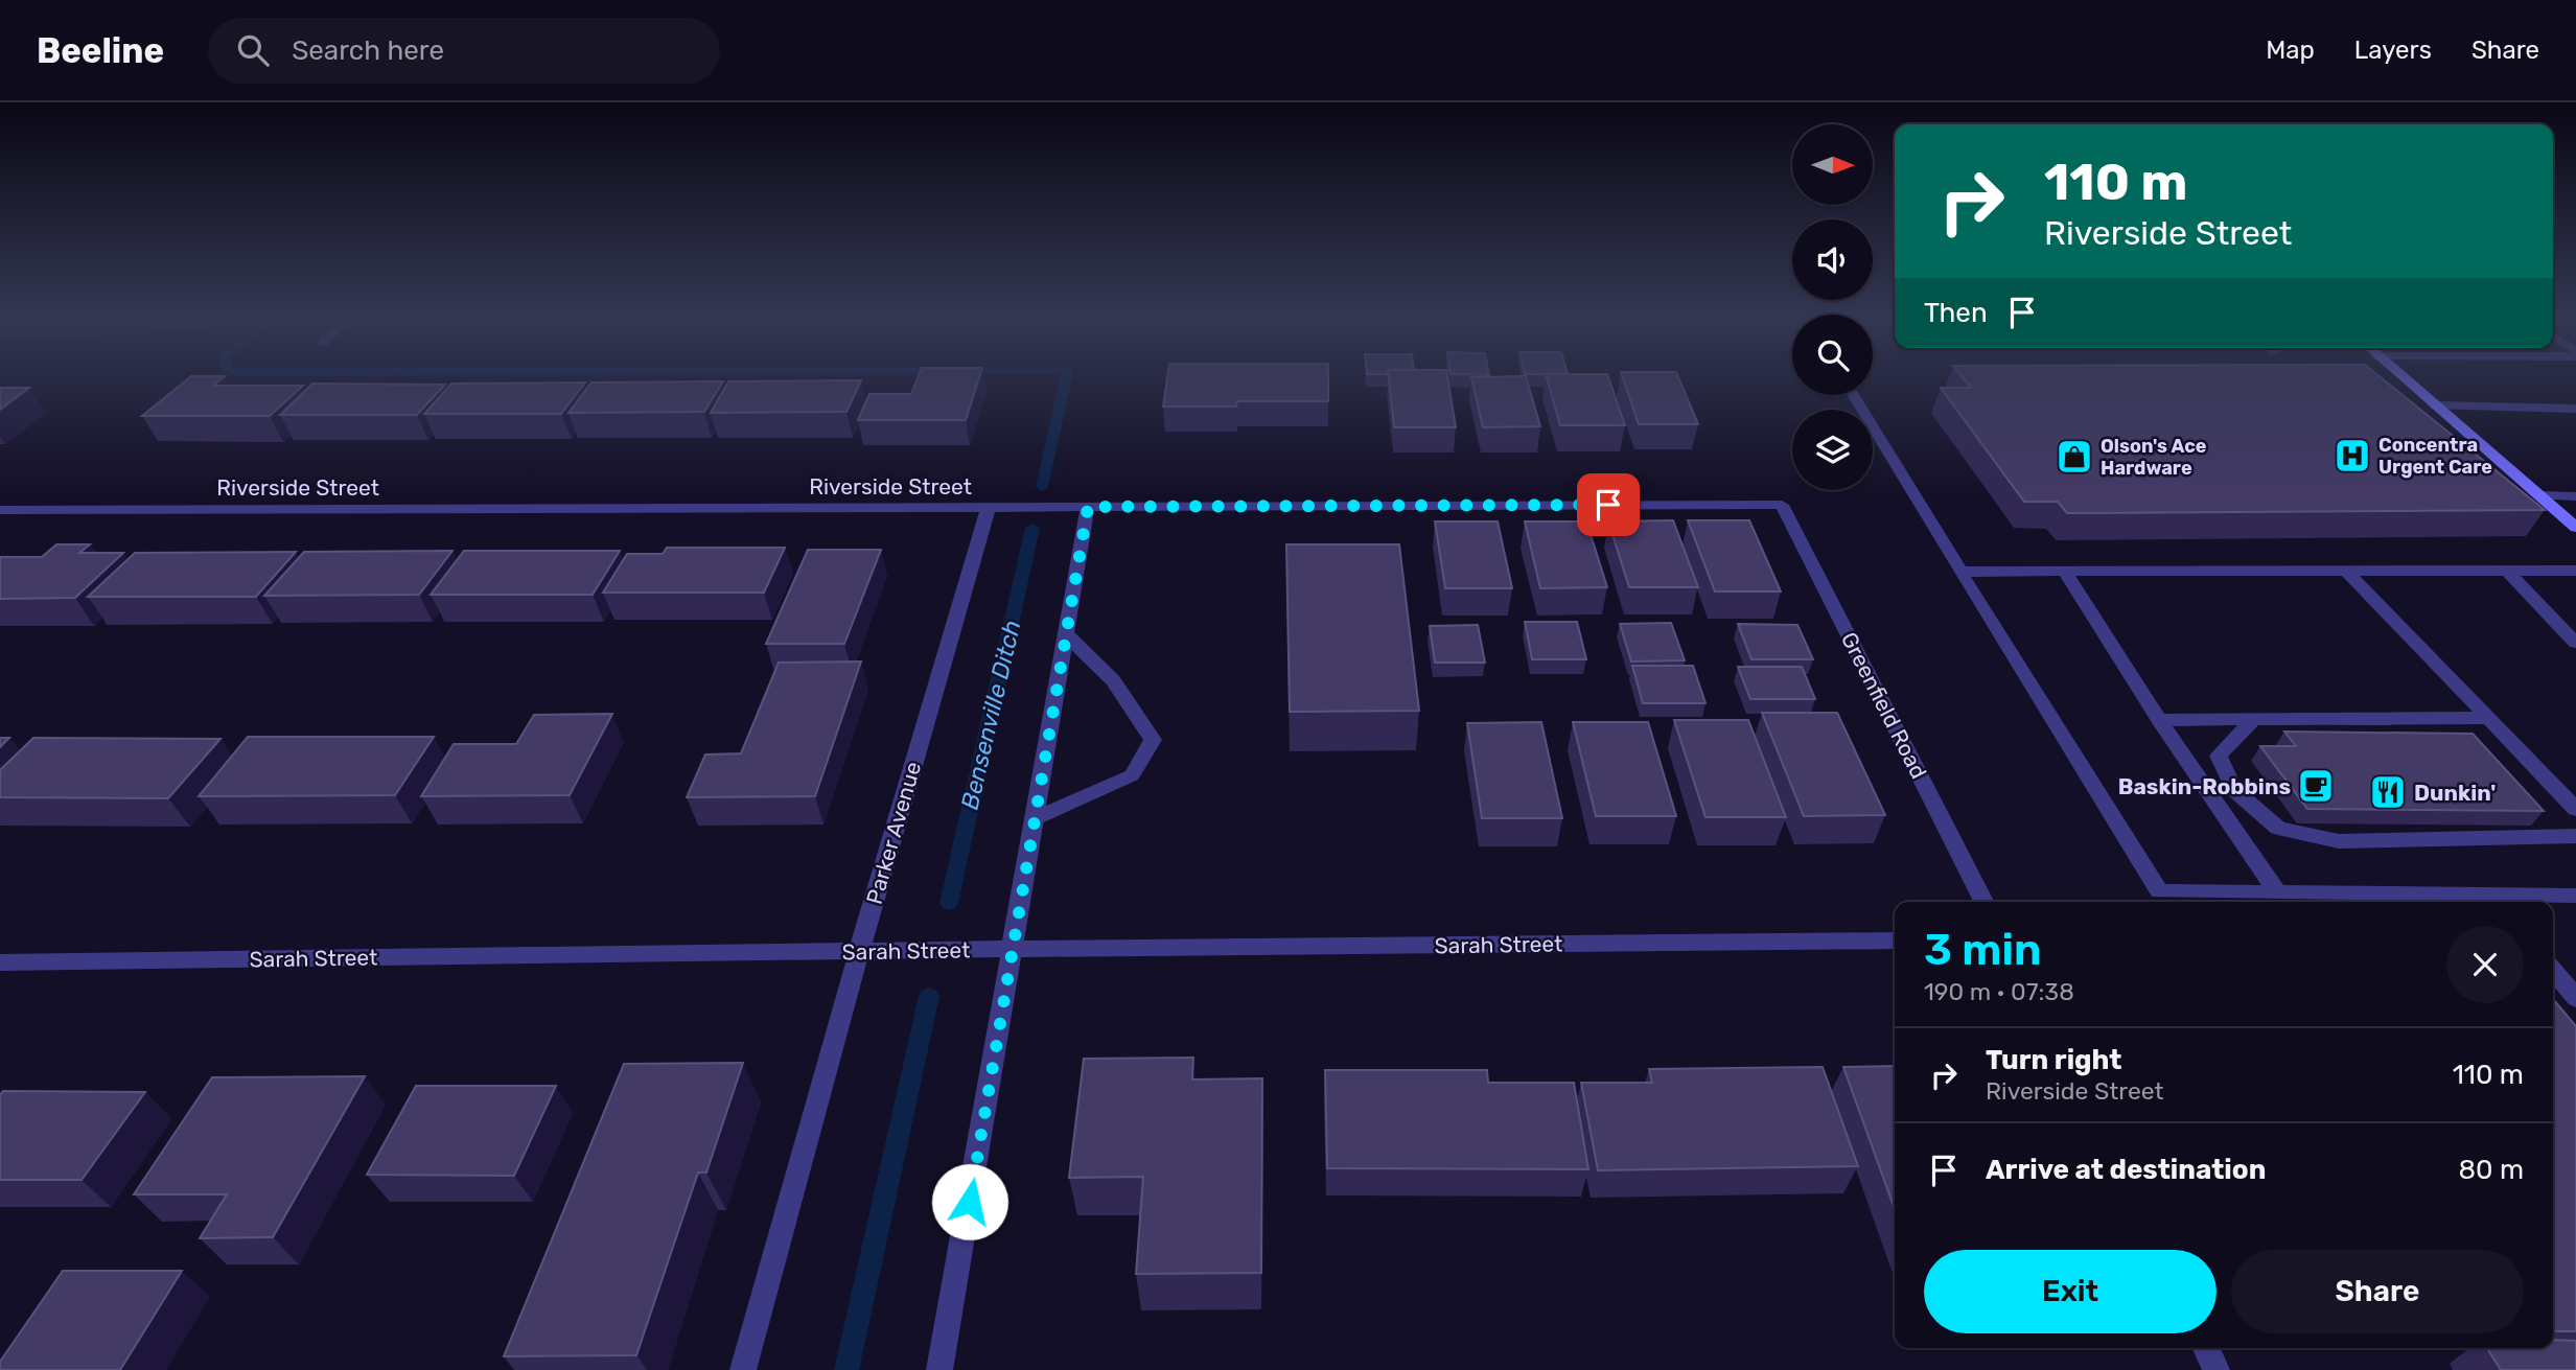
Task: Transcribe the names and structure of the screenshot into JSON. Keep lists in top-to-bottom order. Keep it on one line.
{"streets":{"street":["Riverside Street","Greenfield Road","Parker Avenue","Sarah Street"]},"crossings":[["Riverside Street","Greenfield Road"],["Riverside Street","Parker Avenue"],["Parker Avenue","Sarah Street"]],"water":["Bensenville Ditch"],"places":{"hospital":["Concentra Urgent Care"],"shop":["Olson's Ace Hardware"],"cafe":["Baskin-Robbins"],"restaurant":["Dunkin'"]},"north":"right","page":{"header":"Beeline","search":"Search here","nav":["Map","Layers","Share"],"turn":["110 m","Riverside Street"],"then":"Then","heading":["3 min","190 m · 07:38"],"list":[{"name":"Turn right","note":"Riverside Street","value":"110 m"},{"name":"Arrive at destination","value":"80 m"}],"buttons":["Exit","Share"]}}
